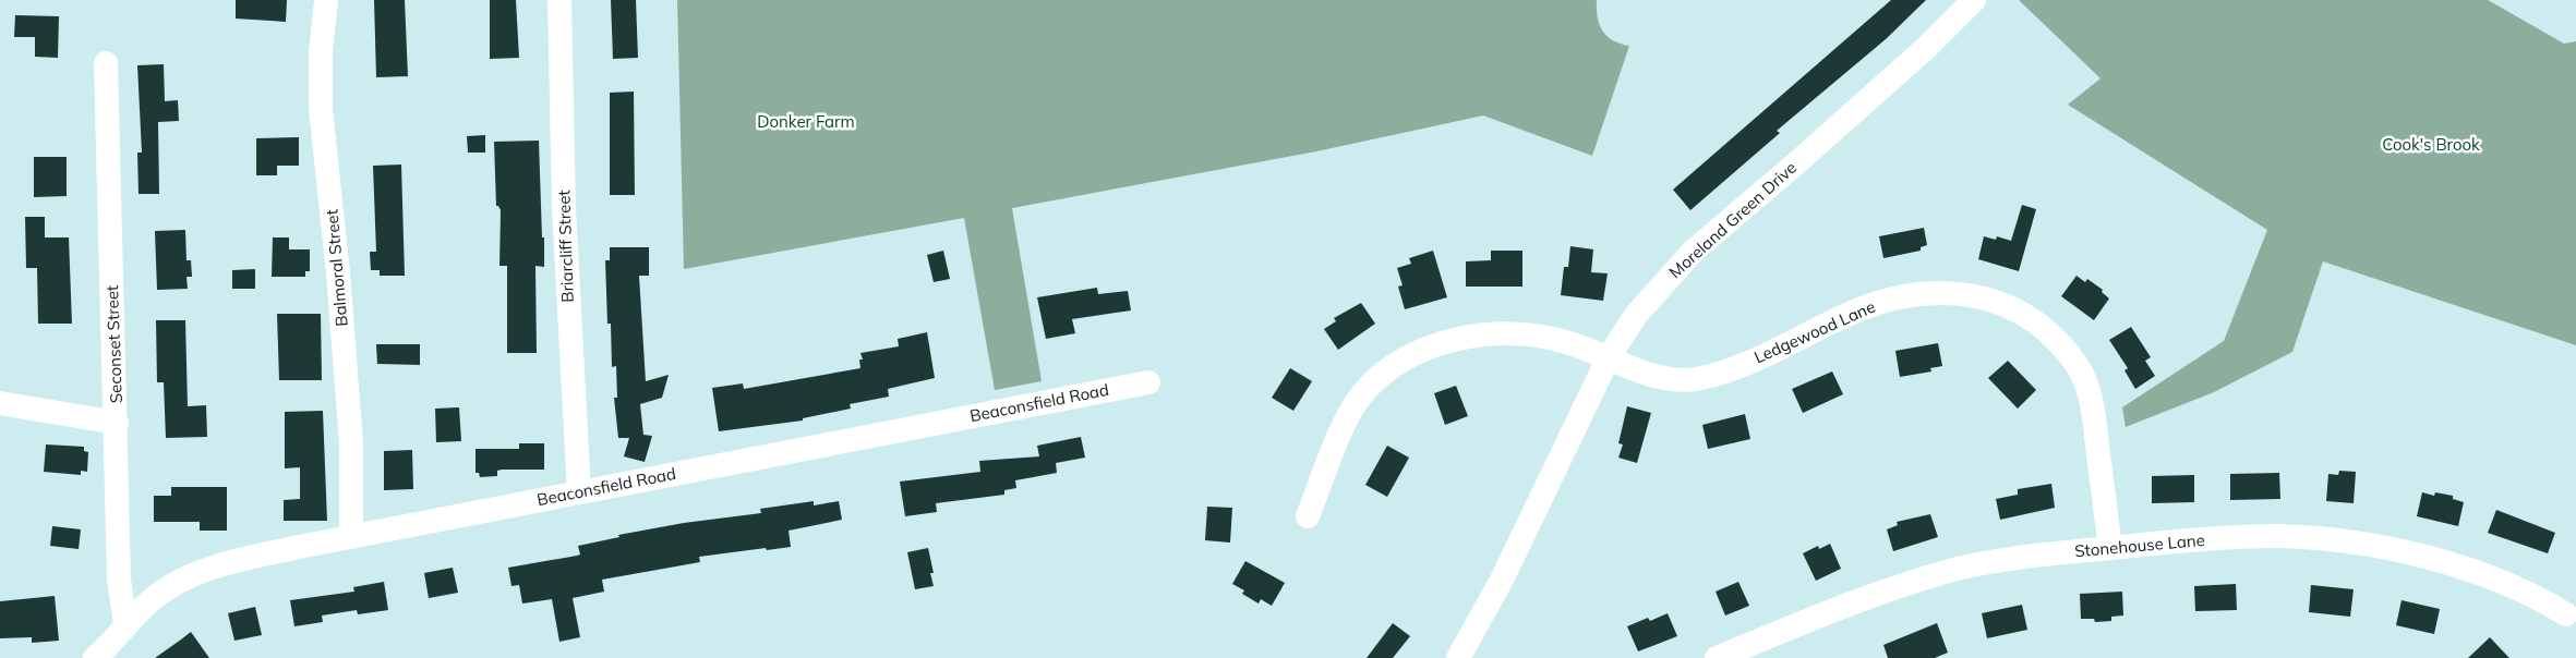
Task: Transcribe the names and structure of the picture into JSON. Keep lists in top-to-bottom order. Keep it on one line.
{"streets":{"street":["Moreland Green Drive","Briarcliff Street","Balmoral Street","Ledgewood Lane","Seconset Street","Beaconsfield Road","Stonehouse Lane"]},"crossings":[["Moreland Green Drive","Ledgewood Lane"],["Briarcliff Street","Beaconsfield Road"],["Balmoral Street","Beaconsfield Road"],["Ledgewood Lane","Stonehouse Lane"],["Seconset Street","Beaconsfield Road"]],"parks":["Donker Farm","Cook's Brook"]}
